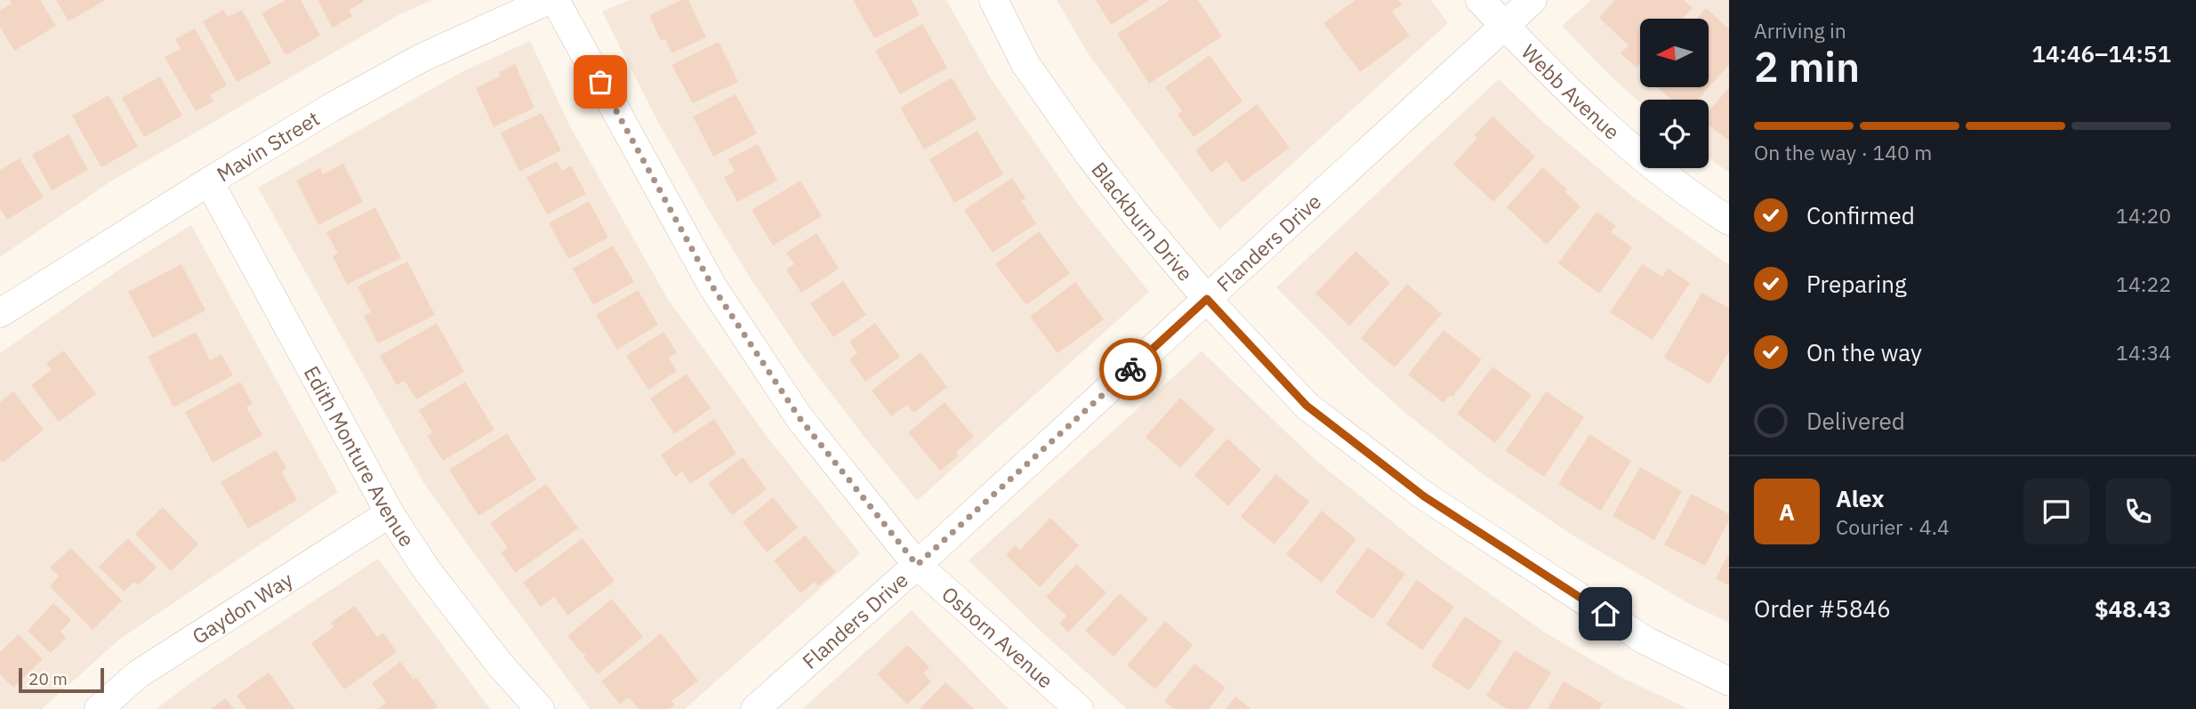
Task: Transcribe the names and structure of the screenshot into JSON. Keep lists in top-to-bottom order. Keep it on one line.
{"streets":{"street":["Webb Avenue","Mavin Street","Blackburn Drive","Flanders Drive","Edith Monture Avenue","Gaydon Way","Osborn Avenue"]},"crossings":[["Webb Avenue","Flanders Drive"],["Mavin Street","Edith Monture Avenue"],["Blackburn Drive","Flanders Drive"],["Flanders Drive","Osborn Avenue"],["Edith Monture Avenue","Gaydon Way"]],"scale_bar":"20 m","north":"left","page":{"heading":["2 min","Arriving in","14:46–14:51"],"panel":["Alex","Courier · 4.4","Order #5846","$48.43"],"bar":"On the way · 140 m","list":[["Confirmed","14:20"],["Preparing","14:22"],["On the way","14:34"],"Delivered"],"round":"A","scale":"20 m"}}
